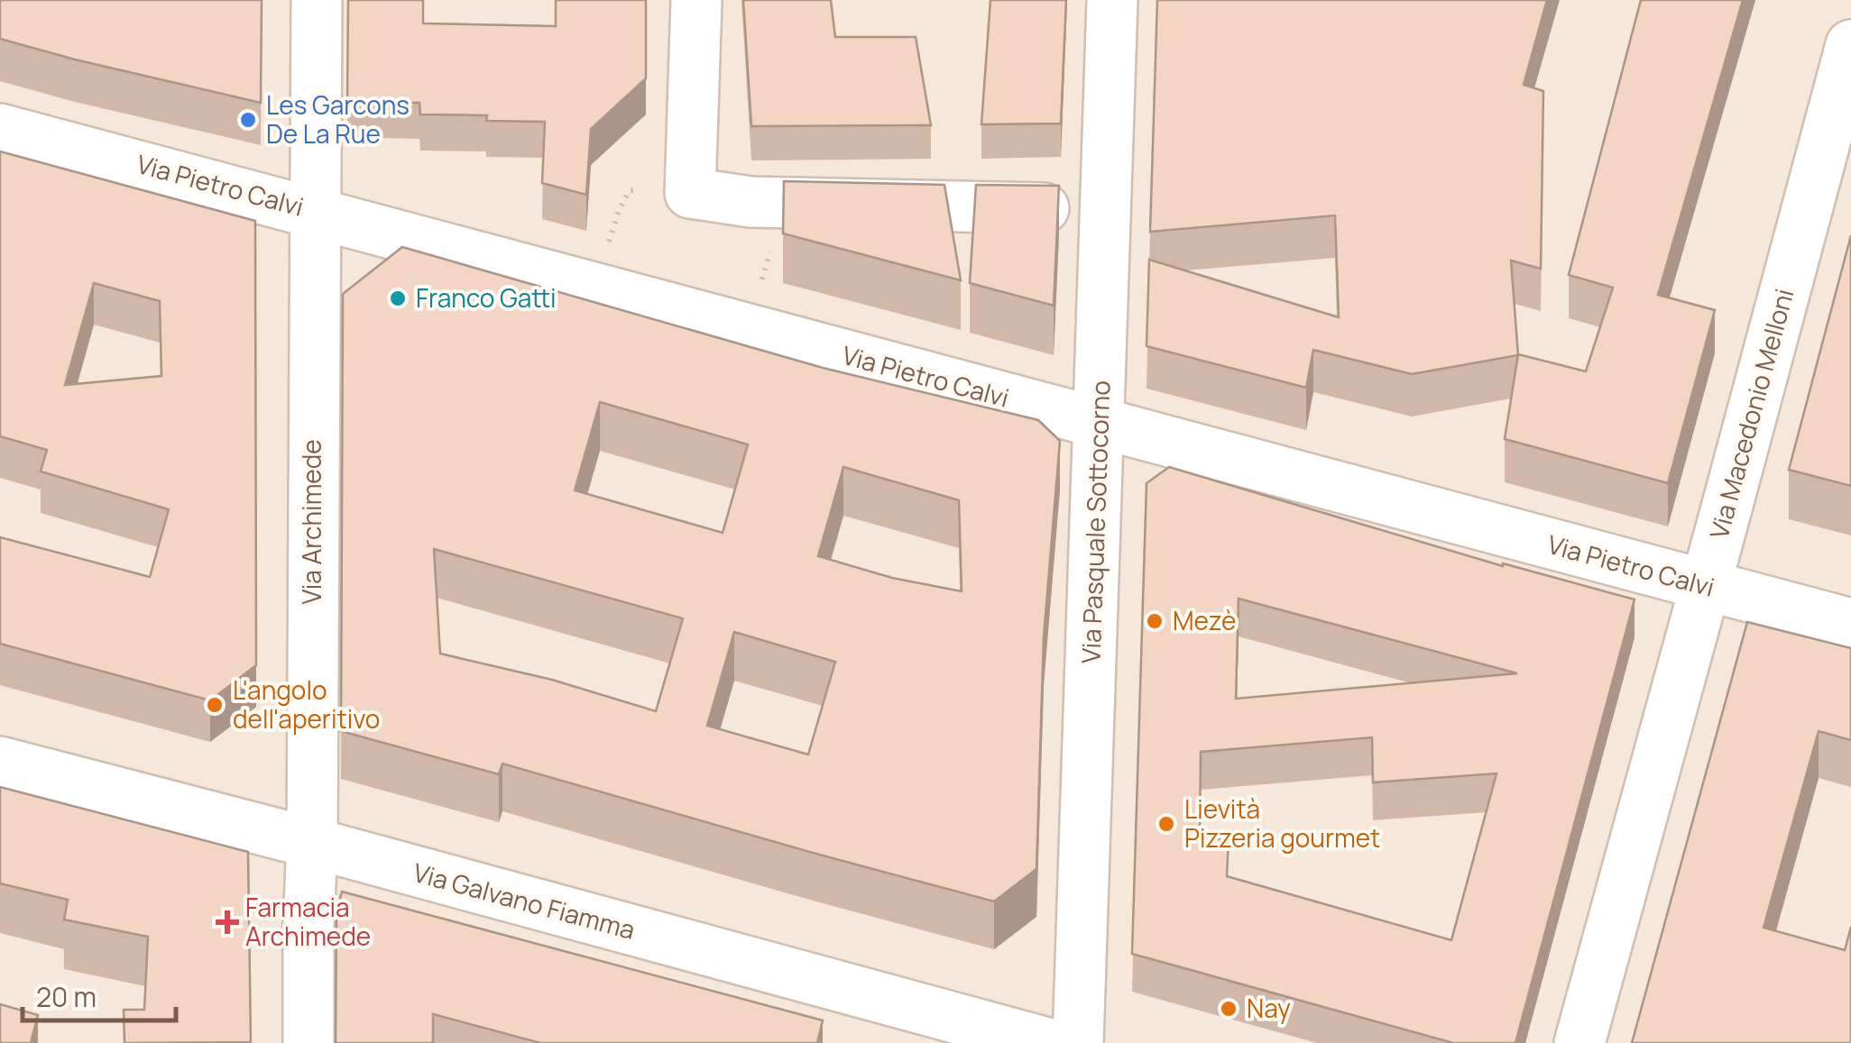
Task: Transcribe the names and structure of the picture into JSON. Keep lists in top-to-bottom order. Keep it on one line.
{"streets":{"street":["Via Pietro Calvi","Via Macedonio Melloni","Via Archimede","Via Pasquale Sottocorno","Via Galvano Fiamma"]},"crossings":[["Via Pietro Calvi","Via Macedonio Melloni"],["Via Pietro Calvi","Via Archimede"],["Via Pietro Calvi","Via Pasquale Sottocorno"],["Via Archimede","Via Galvano Fiamma"]],"places":{"other":["Les Garcons De La Rue","Franco Gatti","Mezè","L'angolo dell'aperitivo","Lievità Pizzeria gourmet","Nay"],"health":["Farmacia Archimede"]},"scale_bar":"20 m"}
